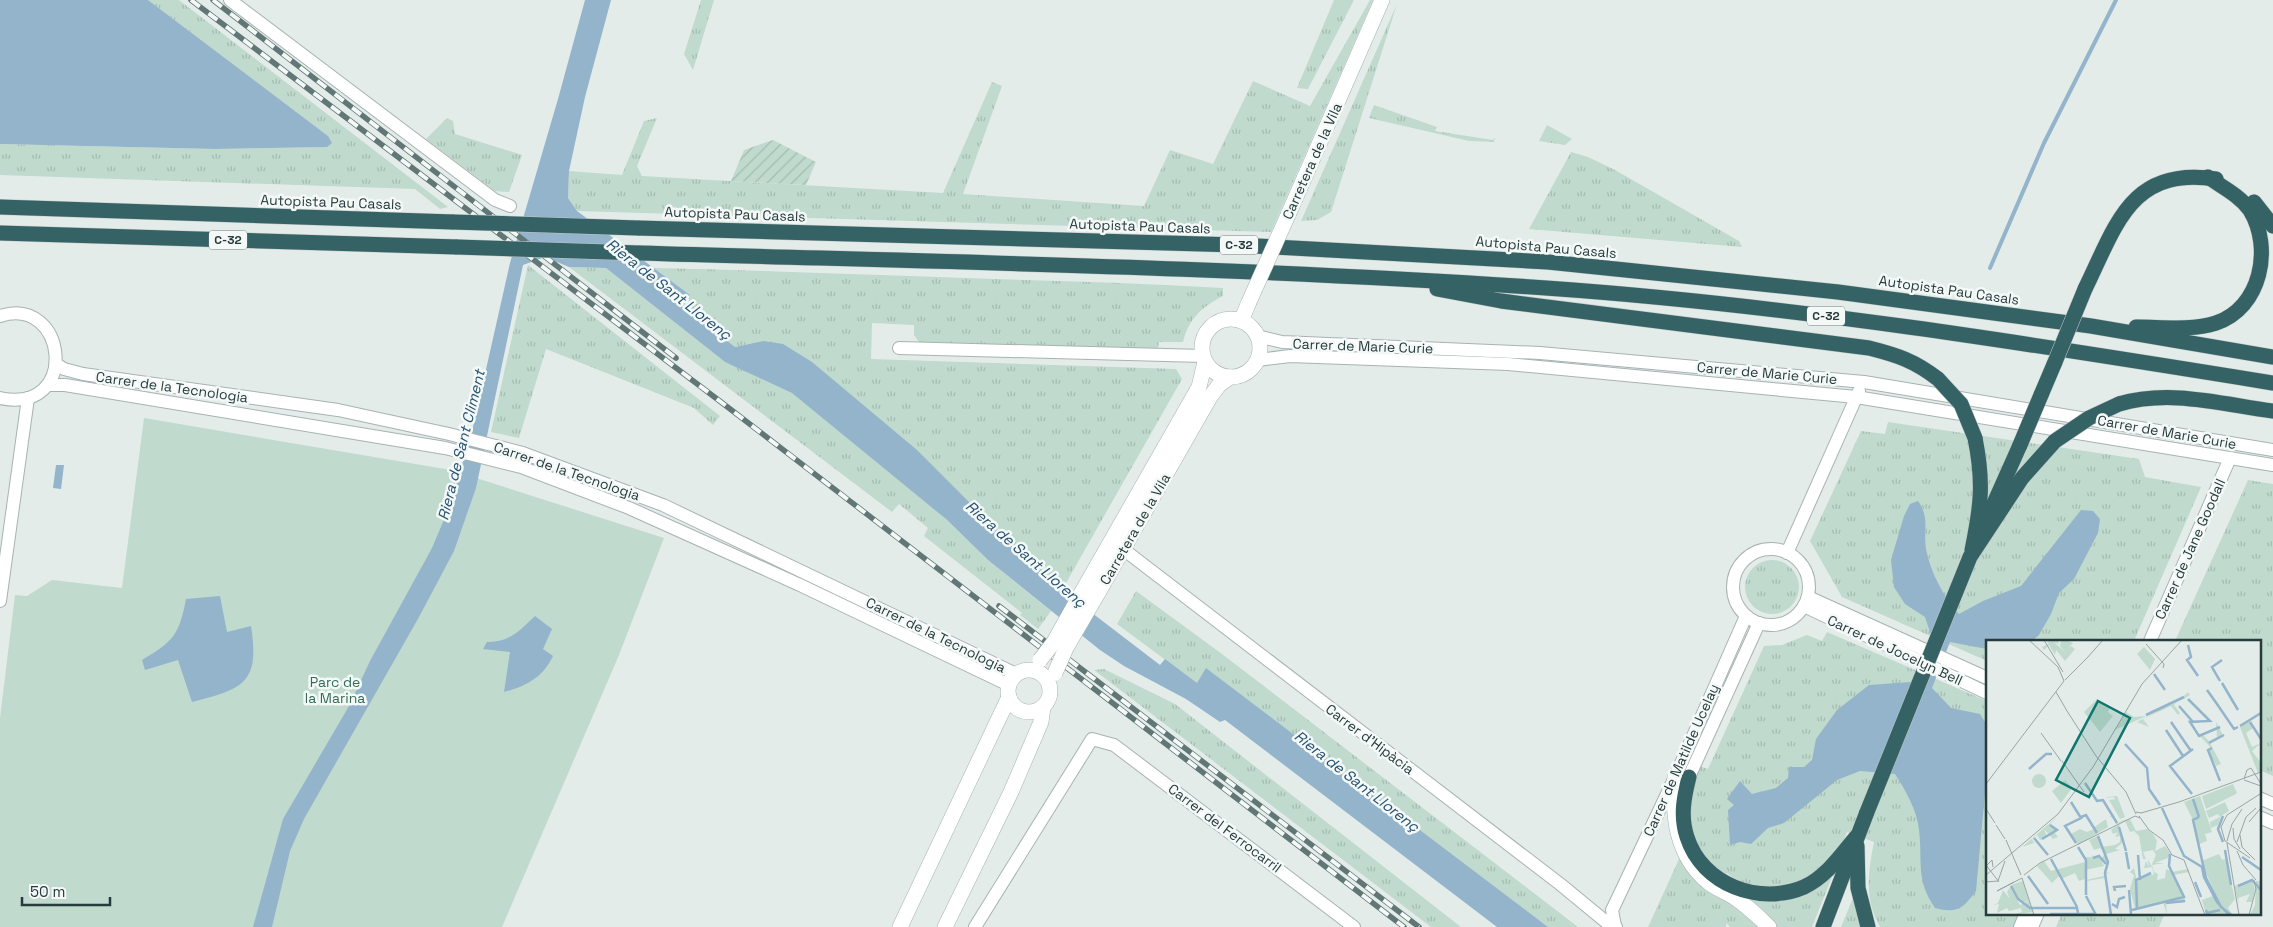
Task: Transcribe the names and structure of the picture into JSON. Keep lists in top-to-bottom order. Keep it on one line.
{"streets":{"highway":["Autopista Pau Casals","C-32"],"street":["Carretera de la Vila","Carrer de Marie Curie","Carrer de la Tecnologia","Carrer de Jane Goodall","Carrer de Jocelyn Bell","Carrer d'Hipàcia","Carrer de Matilde Ucelay","Carrer del Ferrocarril"]},"crossings":[["Carretera de la Vila","Carrer de Marie Curie"],["Carretera de la Vila","Carrer de la Tecnologia"],["Carretera de la Vila","Carrer d'Hipàcia"],["Carrer de Marie Curie","Carrer de Jane Goodall"],["Carrer de Jocelyn Bell","Carrer de Matilde Ucelay"],["Carrer d'Hipàcia","Carrer de Matilde Ucelay"]],"water":["Riera de Sant Llorenç","Riera de Sant Climent"],"parks":["Parc de la Marina"],"scale_bar":"50 m"}
